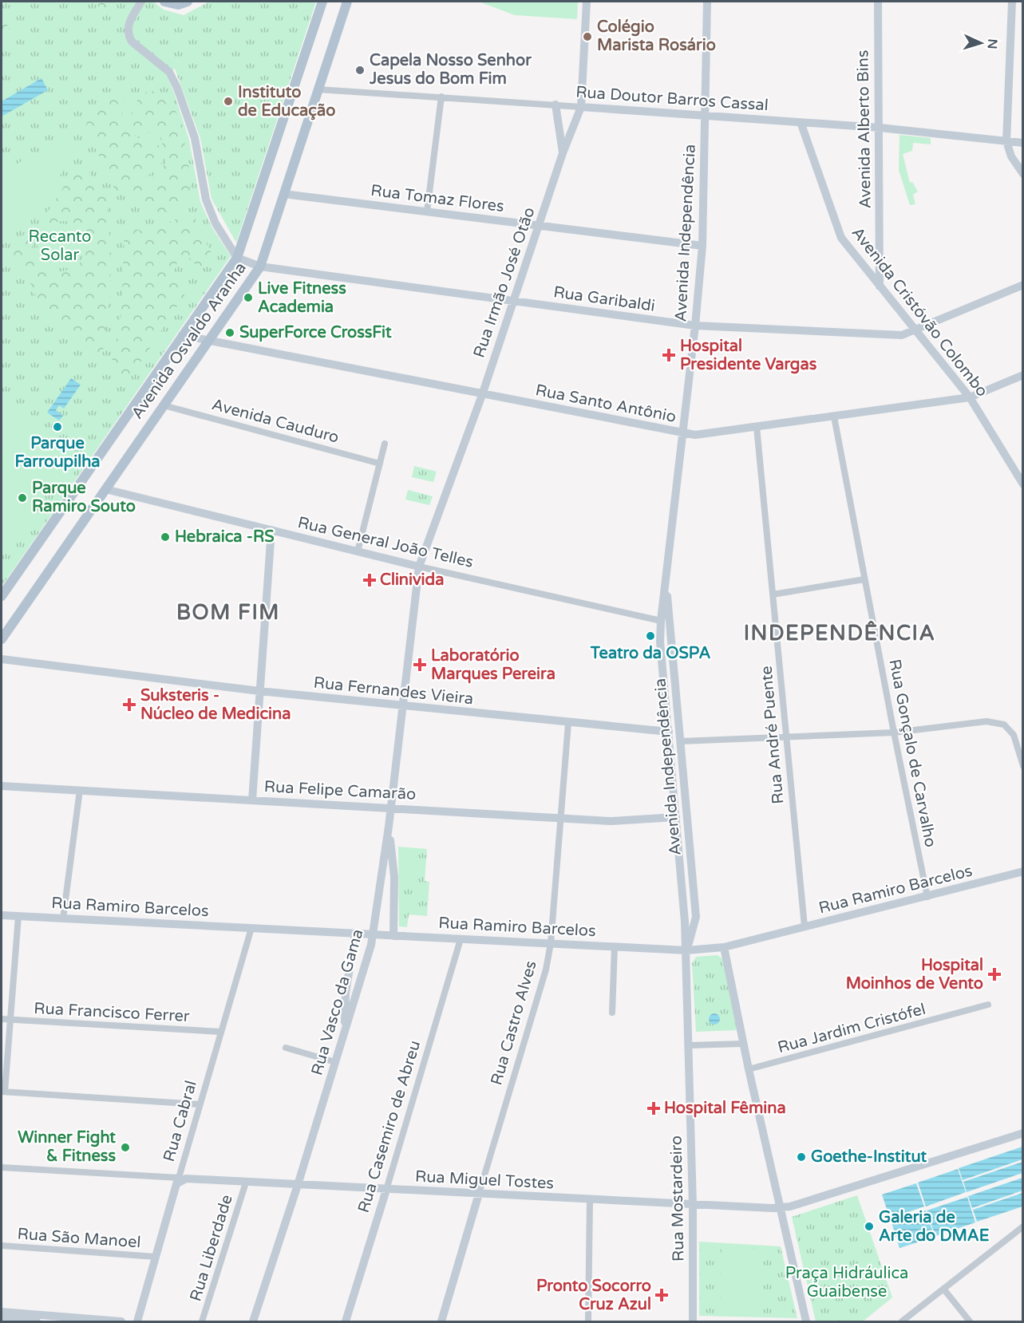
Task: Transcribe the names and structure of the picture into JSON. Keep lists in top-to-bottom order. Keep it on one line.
{"streets":{"main road":["Avenida Osvaldo Aranha"],"street":["Rua Doutor Barros Cassal","Avenida Alberto Bins","Rua Tomaz Flores","Avenida Independência","Rua Irmão José Otão","Rua Garibaldi","Avenida Cristóvão Colombo","Rua Santo Antônio","Avenida Cauduro","Rua General João Telles","Rua Fernandes Vieira","Rua André Puente","Rua Gonçalo de Carvalho","Rua Felipe Camarão","Rua Ramiro Barcelos","Rua Vasco da Gama","Rua Francisco Ferrer","Rua Castro Alves","Rua Jardim Cristófel","Rua Cabral","Rua Casemiro de Abreu","Rua Miguel Tostes","Rua Mostardeiro","Rua São Manoel","Rua Liberdade"]},"crossings":[["Rua Doutor Barros Cassal","Avenida Alberto Bins"],["Rua Doutor Barros Cassal","Avenida Independência"],["Rua Doutor Barros Cassal","Rua Irmão José Otão"],["Rua Doutor Barros Cassal","Avenida Cristóvão Colombo"],["Rua Doutor Barros Cassal","Avenida Osvaldo Aranha"],["Avenida Alberto Bins","Avenida Cristóvão Colombo"],["Rua Tomaz Flores","Avenida Independência"],["Rua Tomaz Flores","Rua Irmão José Otão"],["Rua Tomaz Flores","Avenida Osvaldo Aranha"],["Avenida Independência","Rua Garibaldi"],["Avenida Independência","Rua Santo Antônio"],["Avenida Independência","Rua General João Telles"],["Avenida Independência","Rua Fernandes Vieira"],["Avenida Independência","Rua Felipe Camarão"],["Avenida Independência","Rua Ramiro Barcelos"],["Avenida Independência","Rua Mostardeiro"],["Rua Irmão José Otão","Rua Garibaldi"],["Rua Irmão José Otão","Rua Santo Antônio"],["Rua Irmão José Otão","Rua General João Telles"],["Rua Irmão José Otão","Rua Vasco da Gama"],["Rua Garibaldi","Avenida Cristóvão Colombo"],["Rua Garibaldi","Avenida Osvaldo Aranha"],["Avenida Cristóvão Colombo","Rua Santo Antônio"],["Avenida Osvaldo Aranha","Rua Santo Antônio"],["Avenida Osvaldo Aranha","Avenida Cauduro"],["Avenida Osvaldo Aranha","Rua General João Telles"],["Rua Santo Antônio","Rua André Puente"],["Rua Santo Antônio","Rua Gonçalo de Carvalho"],["Rua General João Telles","Rua Vasco da Gama"],["Rua Fernandes Vieira","Rua Vasco da Gama"],["Rua Fernandes Vieira","Rua Castro Alves"],["Rua André Puente","Rua Ramiro Barcelos"],["Rua Gonçalo de Carvalho","Rua Ramiro Barcelos"],["Rua Felipe Camarão","Rua Vasco da Gama"],["Rua Felipe Camarão","Rua Castro Alves"],["Rua Ramiro Barcelos","Rua Castro Alves"],["Rua Ramiro Barcelos","Rua Cabral"],["Rua Ramiro Barcelos","Rua Casemiro de Abreu"],["Rua Vasco da Gama","Rua Miguel Tostes"],["Rua Francisco Ferrer","Rua Cabral"],["Rua Castro Alves","Rua Miguel Tostes"],["Rua Cabral","Rua Miguel Tostes"],["Rua Cabral","Rua São Manoel"],["Rua Casemiro de Abreu","Rua Miguel Tostes"],["Rua Miguel Tostes","Rua Mostardeiro"],["Rua Miguel Tostes","Rua Liberdade"]],"districts":["BOM FIM","INDEPENDÊNCIA"],"parks":["Recanto Solar","Praça Hidráulica Guaibense"],"places":{"other":["Colégio Marista Rosário","Capela Nosso Senhor Jesus do Bom Fim","Instituto de Educação","Live Fitness Academia","SuperForce CrossFit","Parque Farroupilha","Parque Ramiro Souto","Hebraica -RS","Teatro da OSPA","Winner Fight & Fitness","Goethe-Institut","Galeria de Arte do DMAE"],"health":["Hospital Presidente Vargas","Clinivida","Laboratório Marques Pereira","Suksteris - Núcleo de Medicina","Hospital Moinhos de Vento","Hospital Fêmina","Pronto Socorro Cruz Azul"]},"north":"right"}
